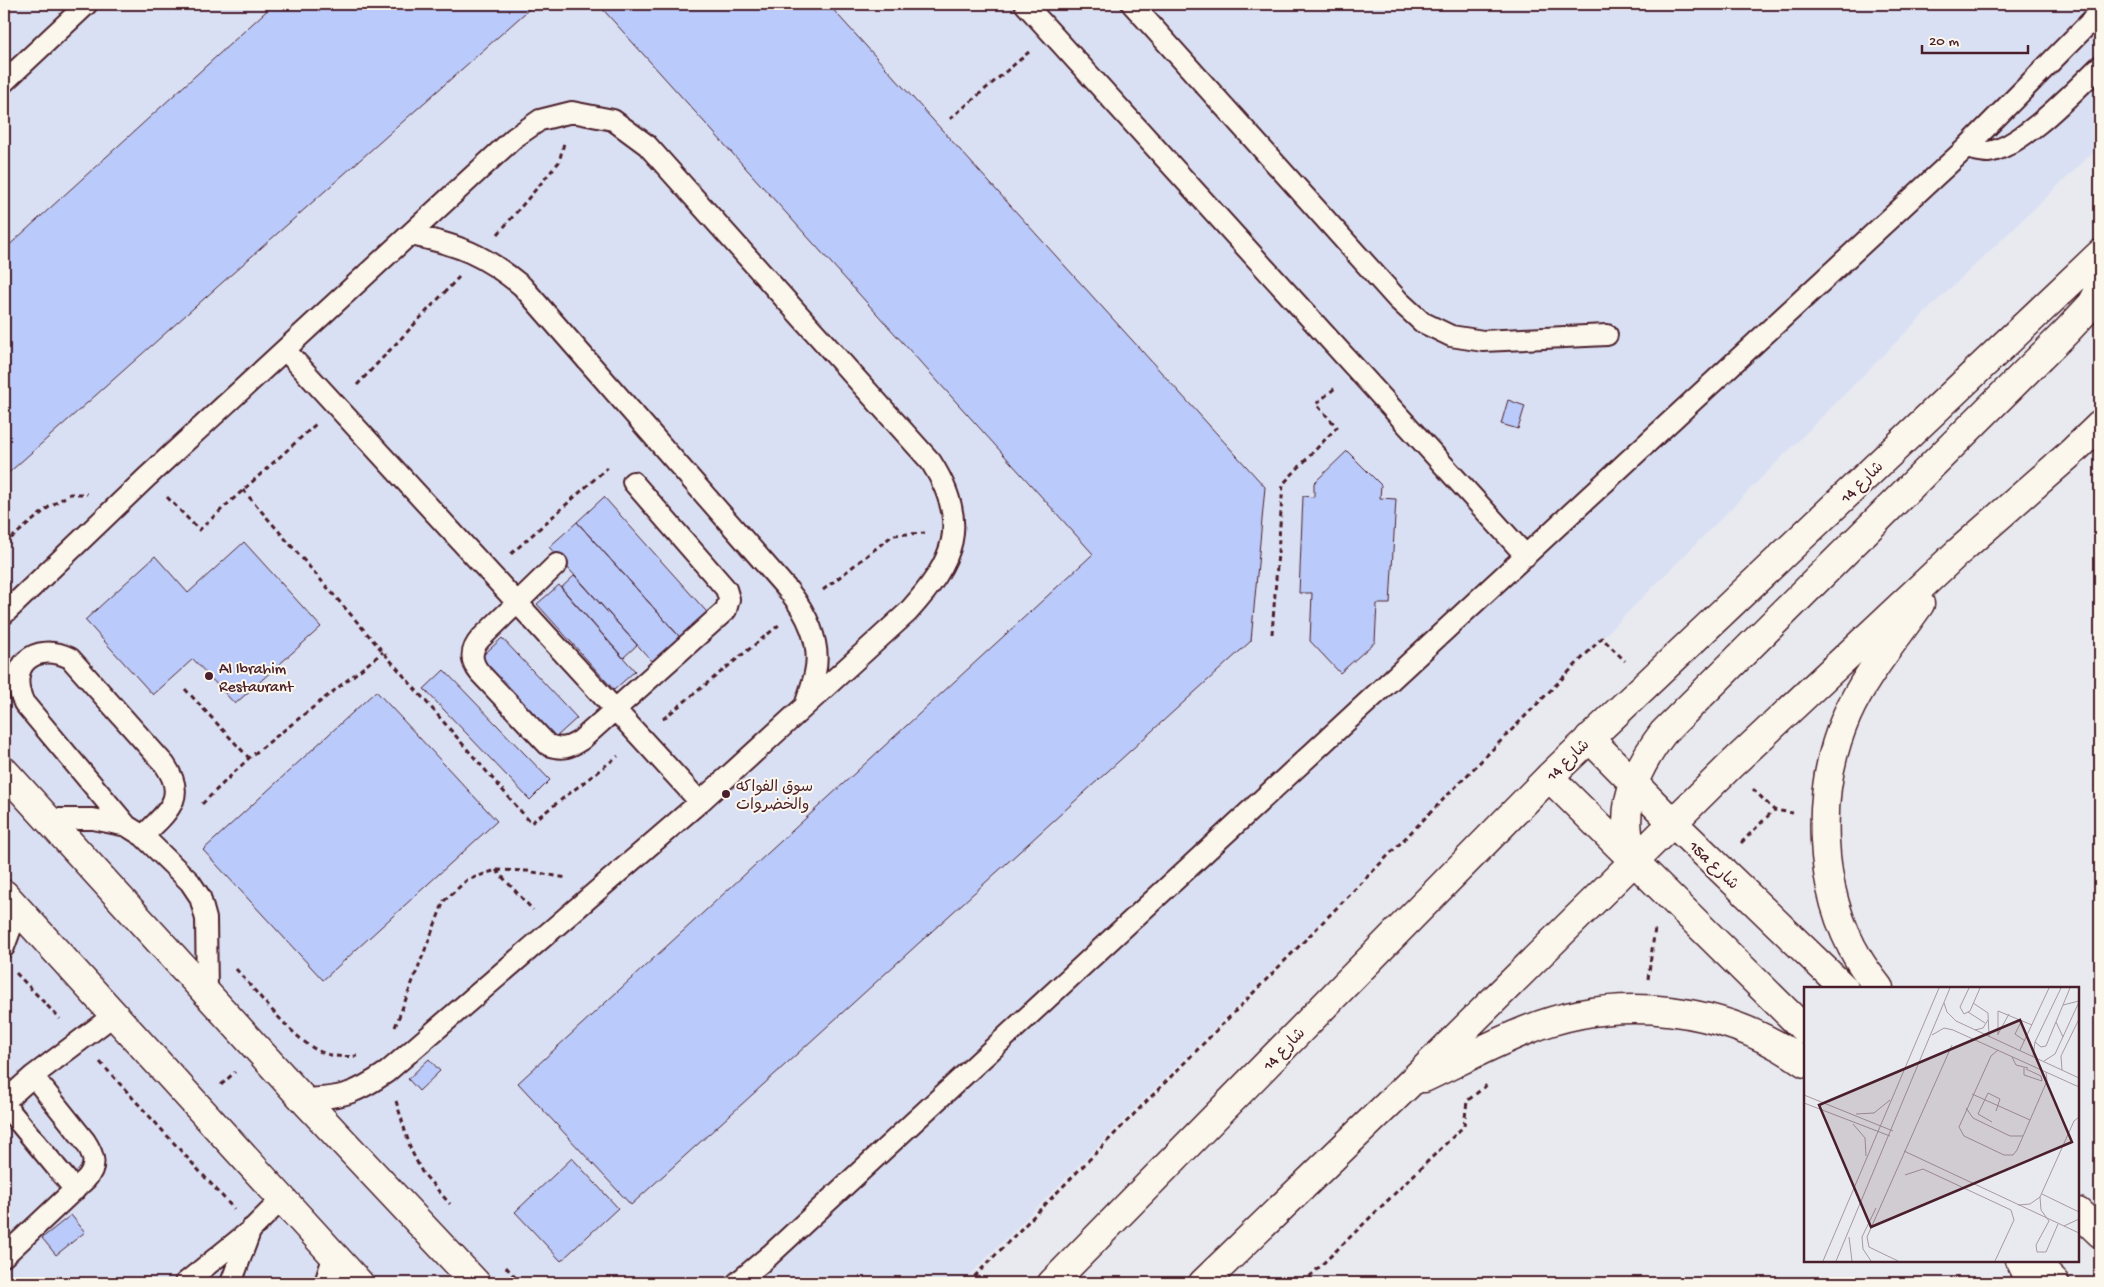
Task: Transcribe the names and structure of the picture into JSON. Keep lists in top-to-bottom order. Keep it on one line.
{"streets":{"main road":["شارع 14","15a شارع"]},"crossings":[["شارع 14","15a شارع"]],"places":["Al Ibrahim Restaurant","سوق الفواكه والخضروات"],"scale_bar":"20 m"}
